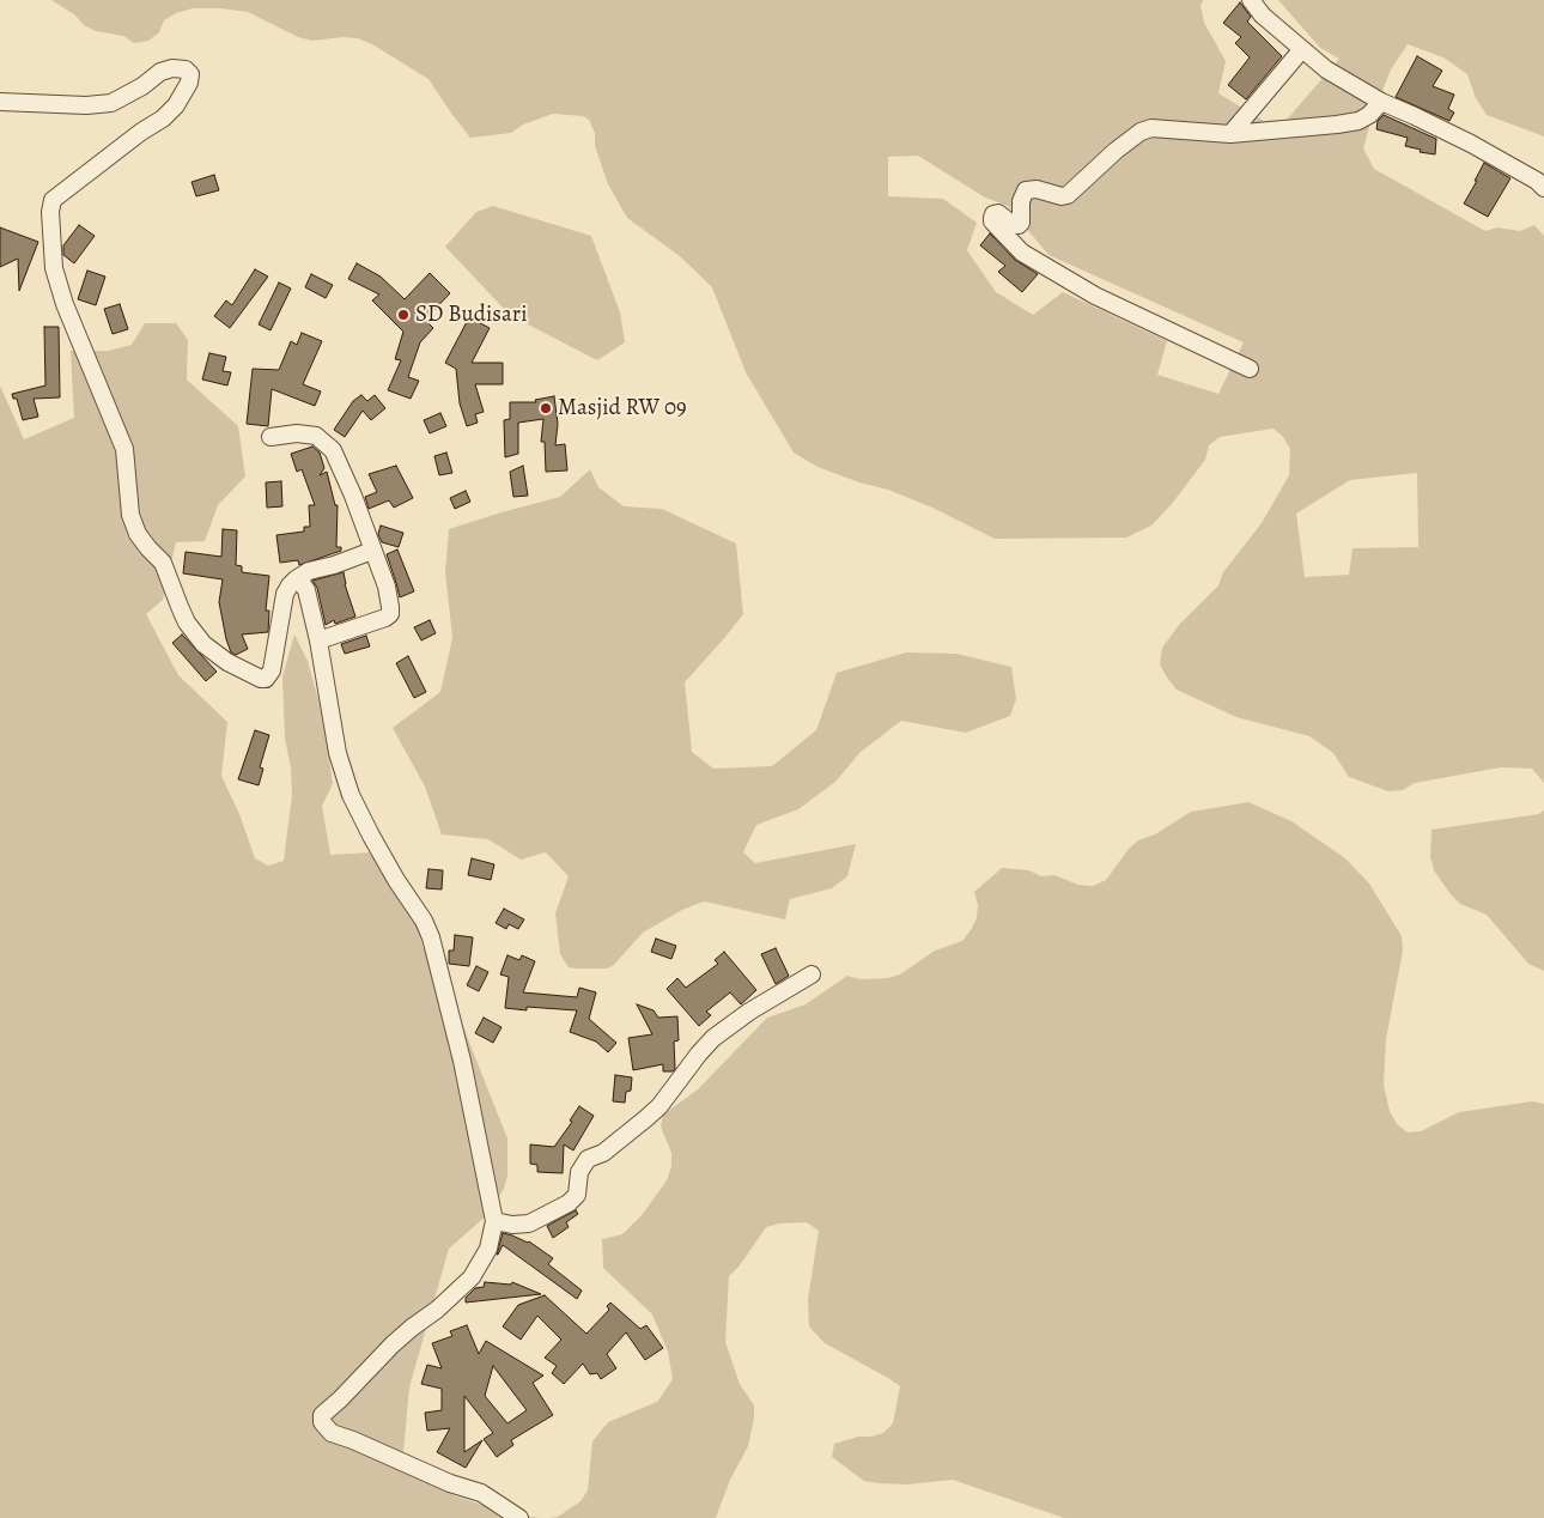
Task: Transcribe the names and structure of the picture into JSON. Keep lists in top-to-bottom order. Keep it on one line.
{"places":["SD Budisari","Masjid RW 09"]}
